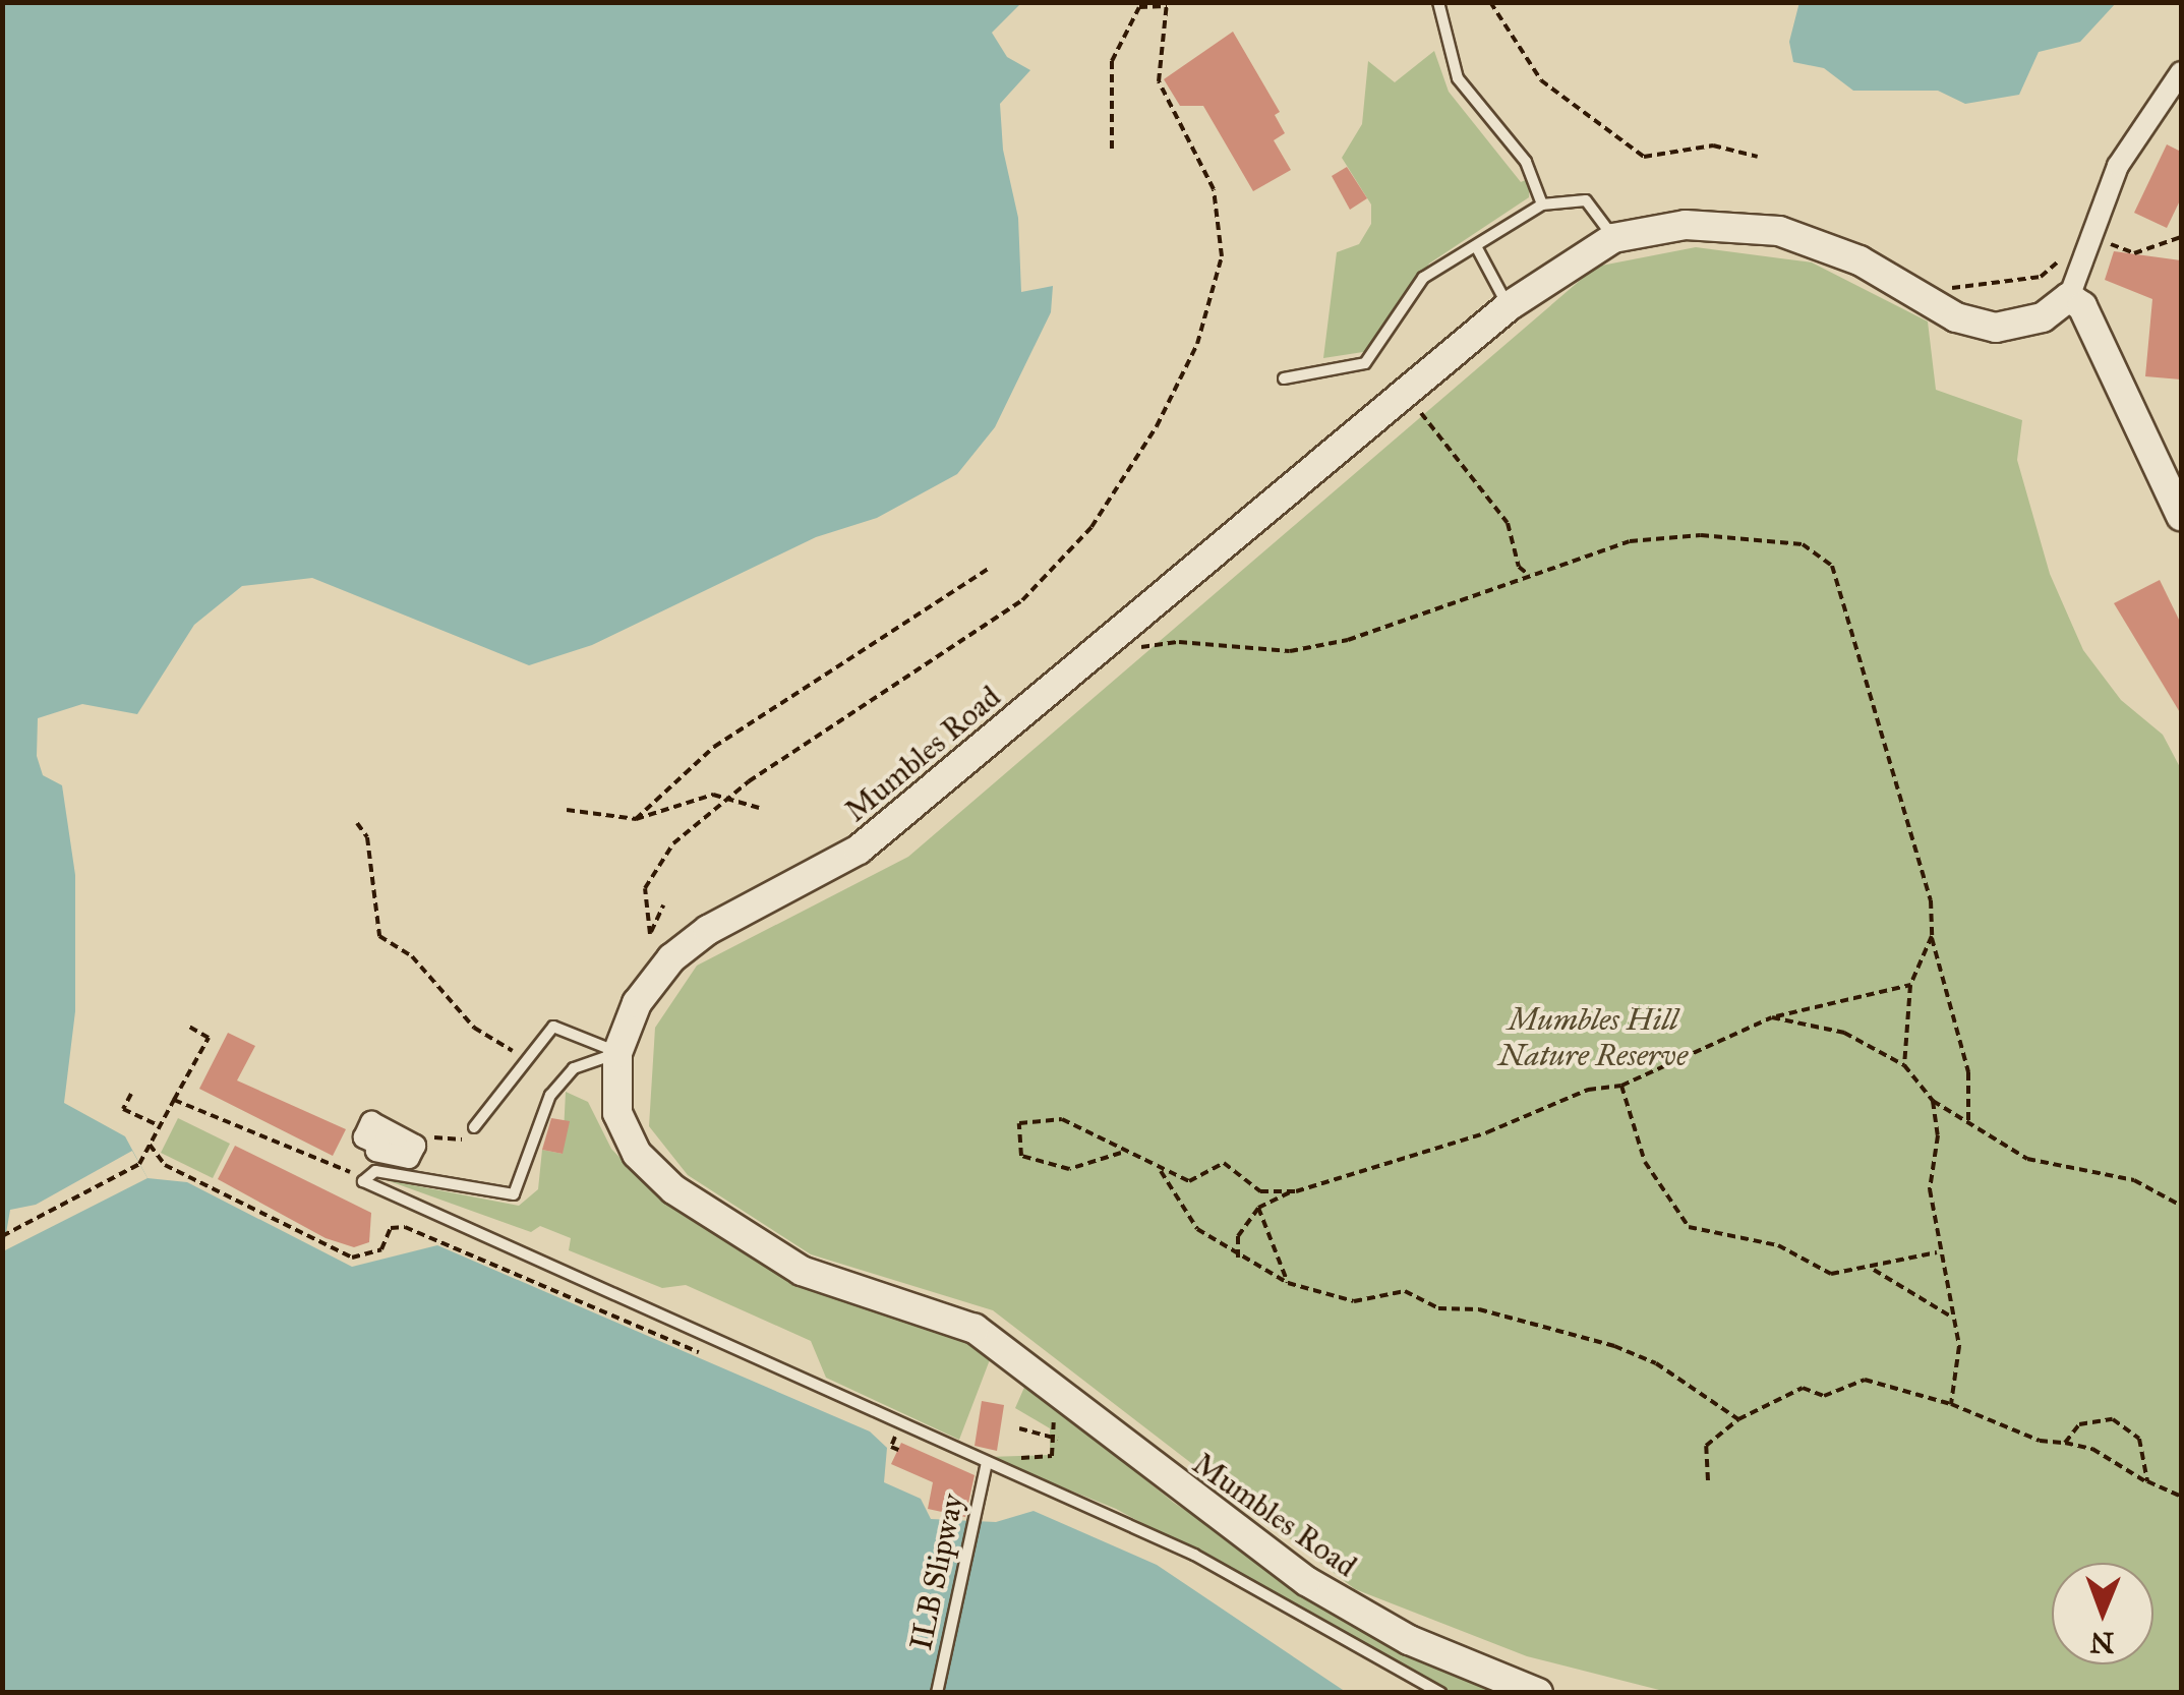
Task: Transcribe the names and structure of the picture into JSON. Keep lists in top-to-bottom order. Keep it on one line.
{"streets":{"street":["Mumbles Road"],"lane":["ILB Slipway"]},"parks":["Mumbles Hill Nature Reserve"],"north":"bottom"}
